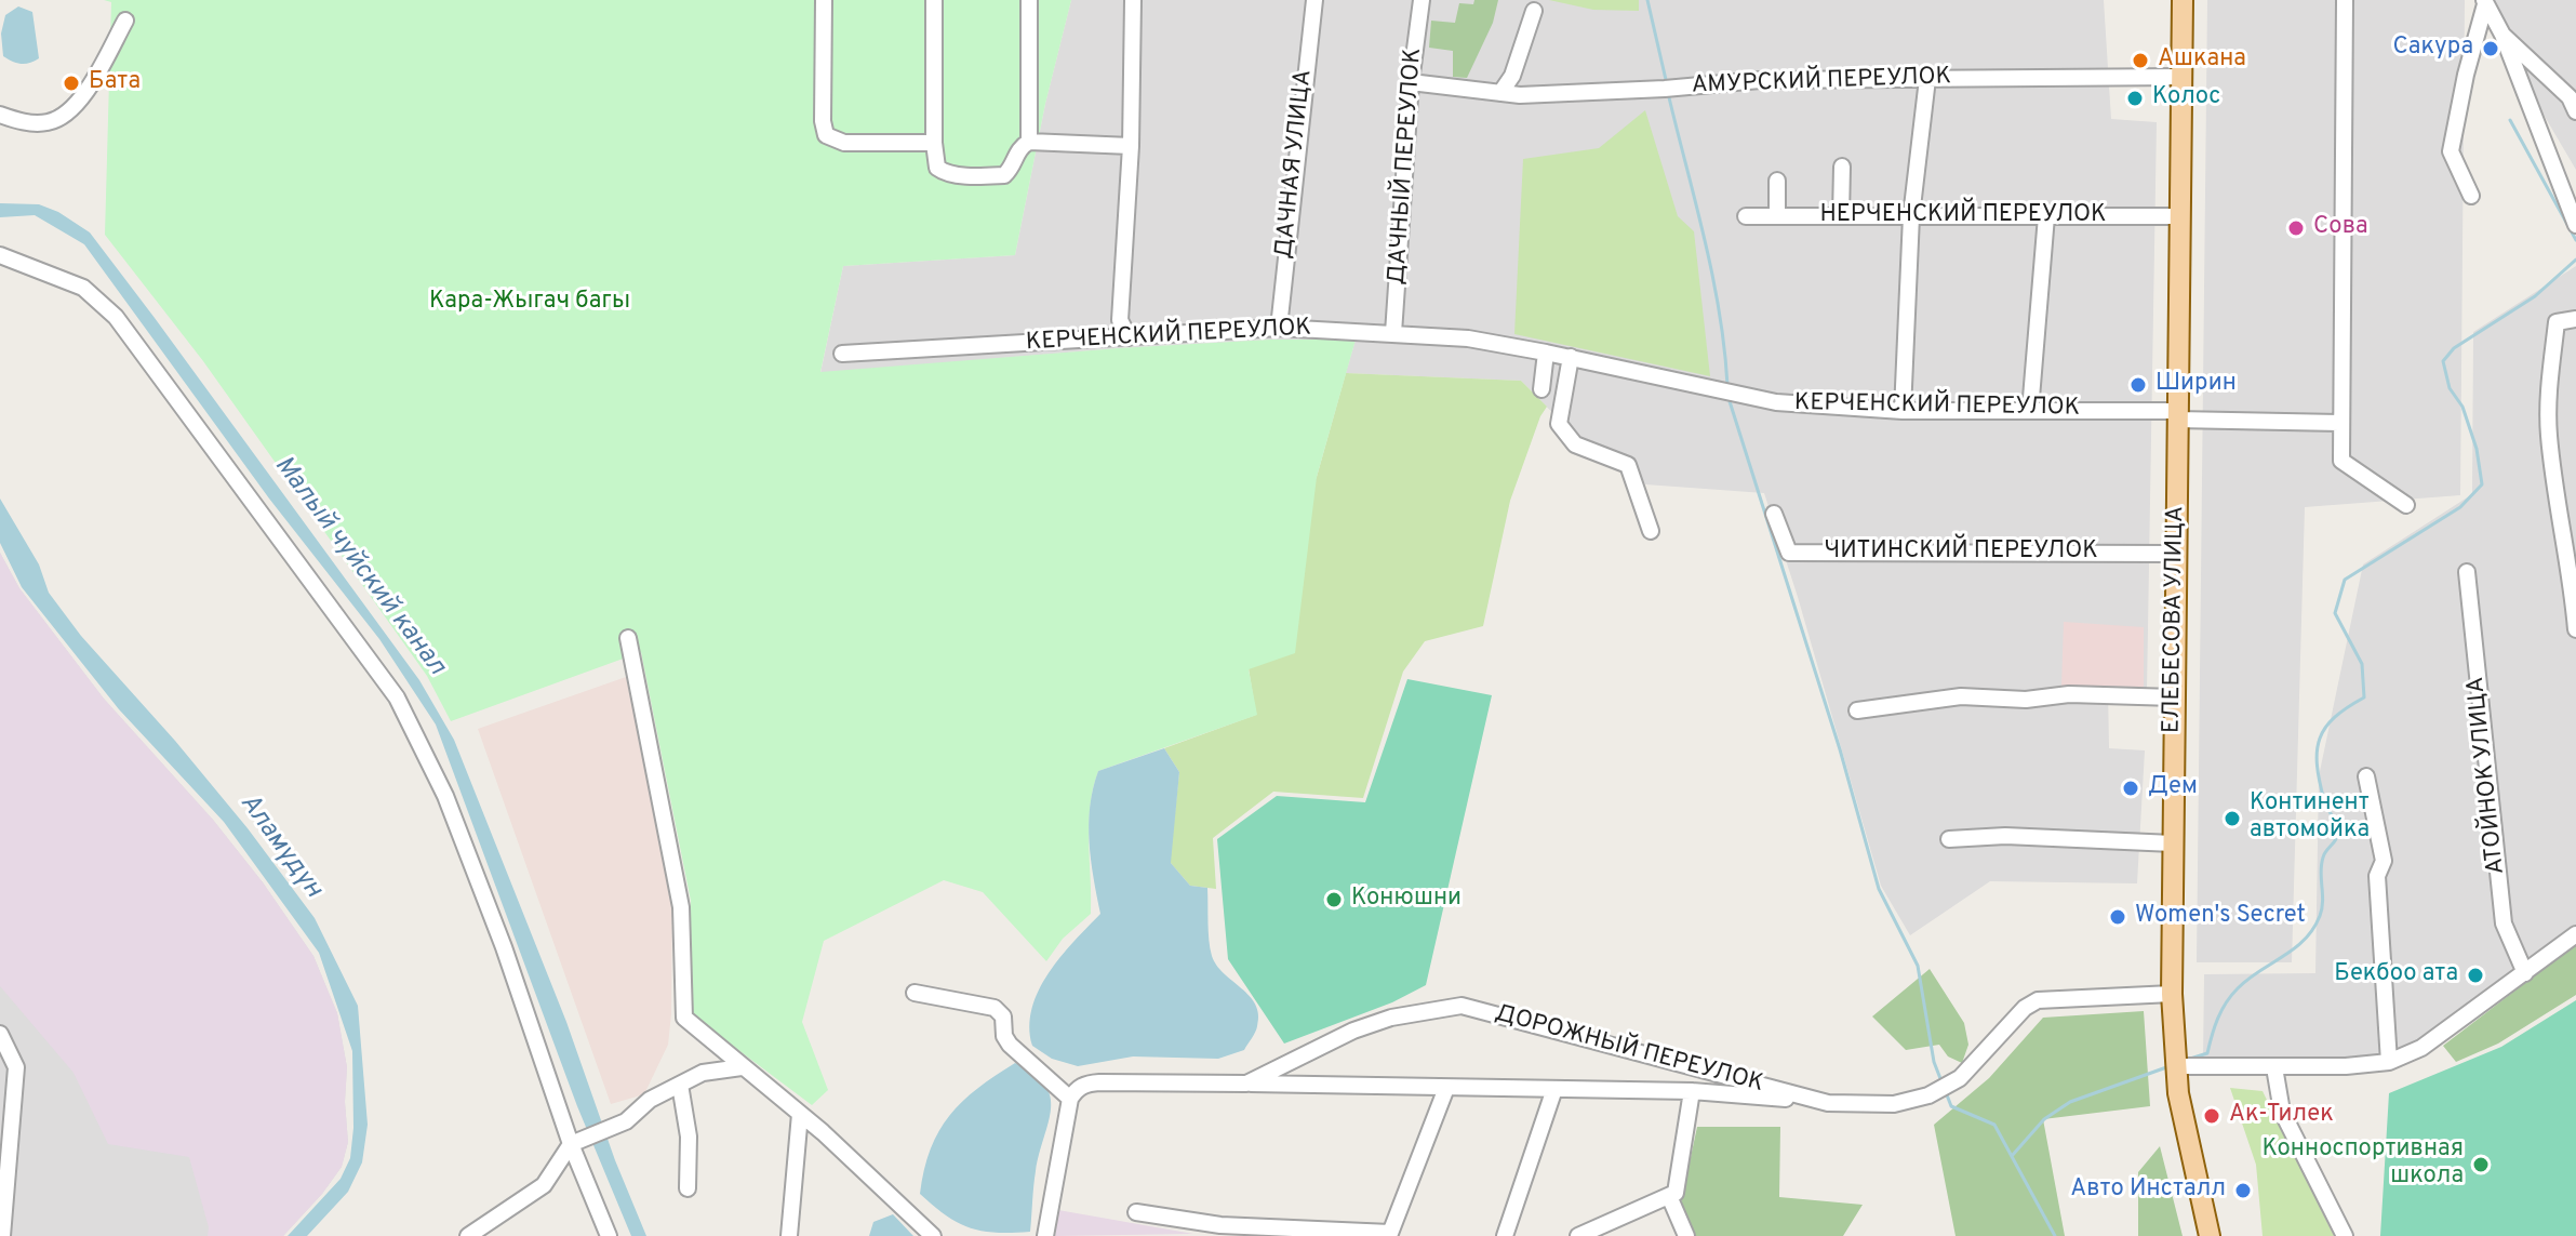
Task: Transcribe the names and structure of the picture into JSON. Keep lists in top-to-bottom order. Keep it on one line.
{"streets":{"main road":["ЕЛЕБЕСОВА УЛИЦА"],"street":["АМУРСКИЙ ПЕРЕУЛОК","ДАЧНАЯ УЛИЦА","ДАЧНЫЙ ПЕРЕУЛОК","НЕРЧЕНСКИЙ ПЕРЕУЛОК","КЕРЧЕНСКИЙ ПЕРЕУЛОК","ЧИТИНСКИЙ ПЕРЕУЛОК","АТОЙНОК УЛИЦА","ДОРОЖНЫЙ ПЕРЕУЛОК"]},"crossings":[["АМУРСКИЙ ПЕРЕУЛОК","ДАЧНЫЙ ПЕРЕУЛОК"],["АМУРСКИЙ ПЕРЕУЛОК","ЕЛЕБЕСОВА УЛИЦА"],["ДАЧНАЯ УЛИЦА","КЕРЧЕНСКИЙ ПЕРЕУЛОК"],["ДАЧНЫЙ ПЕРЕУЛОК","КЕРЧЕНСКИЙ ПЕРЕУЛОК"],["НЕРЧЕНСКИЙ ПЕРЕУЛОК","ЕЛЕБЕСОВА УЛИЦА"],["КЕРЧЕНСКИЙ ПЕРЕУЛОК","ЕЛЕБЕСОВА УЛИЦА"],["ЧИТИНСКИЙ ПЕРЕУЛОК","ЕЛЕБЕСОВА УЛИЦА"],["ЕЛЕБЕСОВА УЛИЦА","ДОРОЖНЫЙ ПЕРЕУЛОК"]],"water":["Малый чуйский канал","Аламүдүн"],"parks":["Кара-Жыгач багы"],"places":["Сакура","Ашкана","Бата","Колос","Сова","Ширин","Дем","Континент автомойка","Конюшни","Women's Secret","Бекбоо ата","Ак-Тилек","Конноспортивная школа","Авто Инсталл"]}
